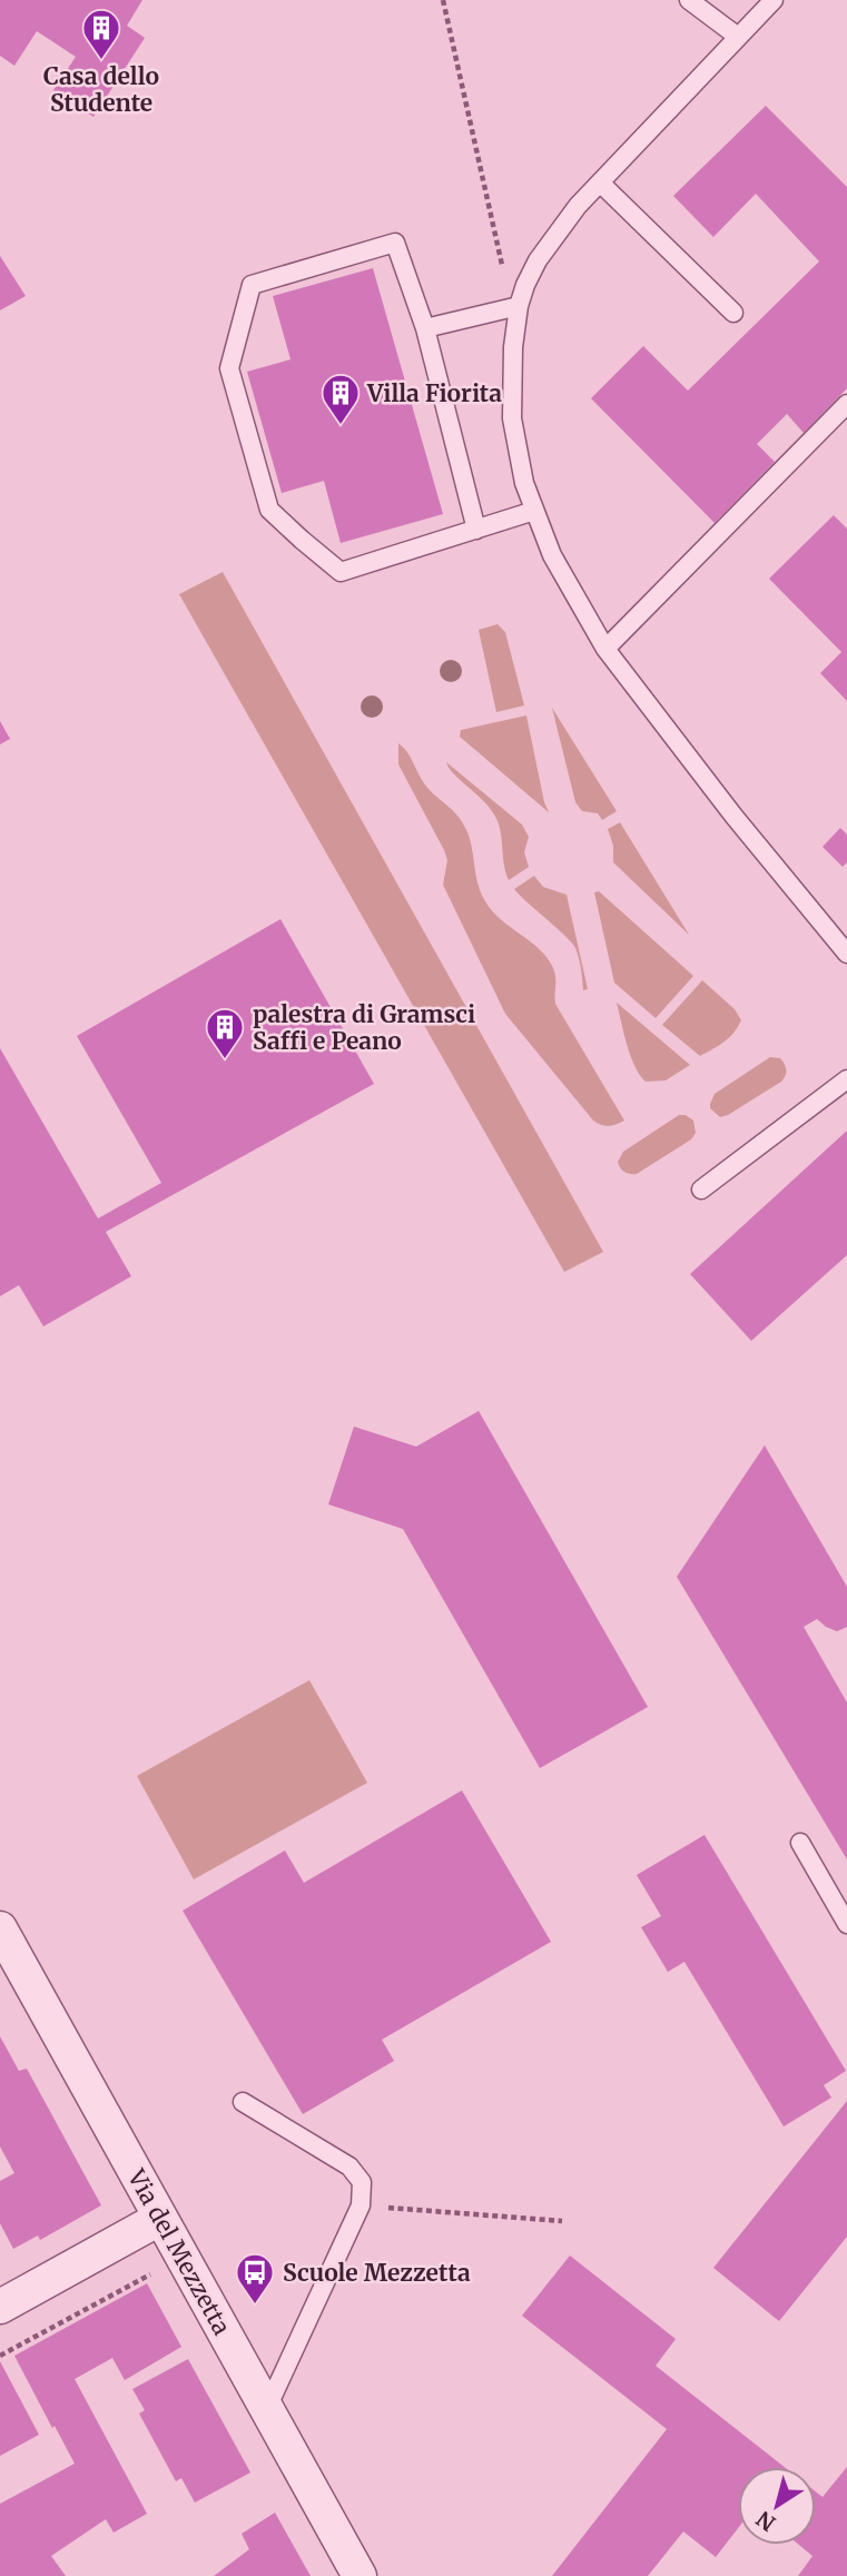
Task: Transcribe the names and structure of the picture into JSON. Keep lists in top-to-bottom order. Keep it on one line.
{"streets":{"street":["Via del Mezzetta"]},"places":{"building":["Casa dello Studente","Villa Fiorita","palestra di Gramsci Saffi e Peano"],"bus stop":["Scuole Mezzetta"]},"north":"bottom left"}
